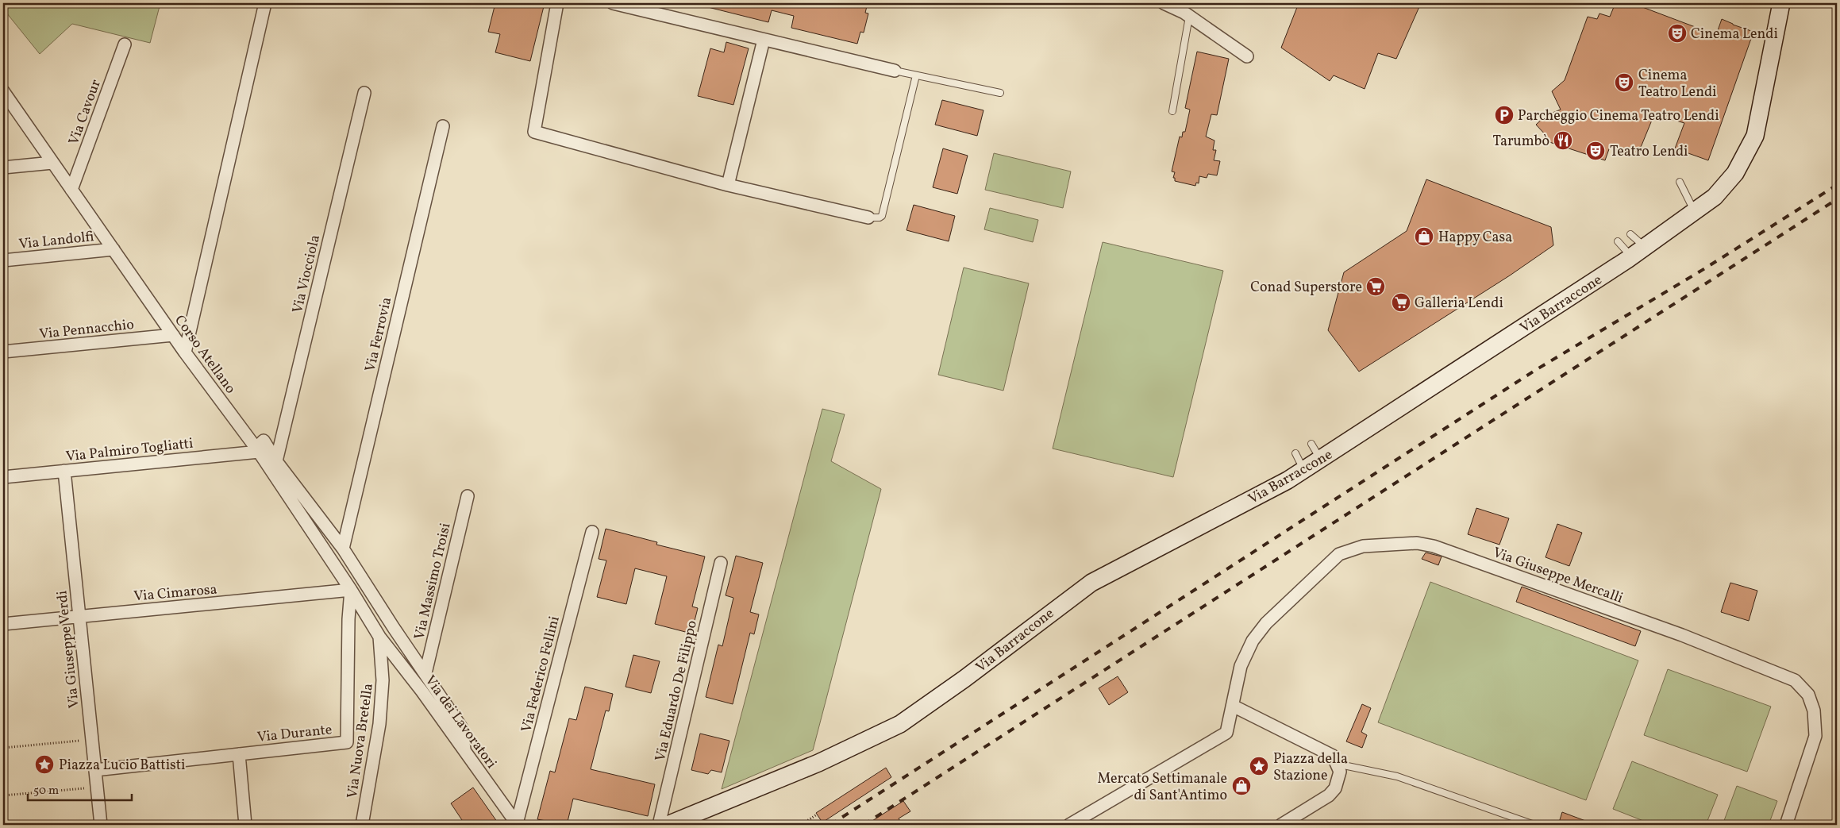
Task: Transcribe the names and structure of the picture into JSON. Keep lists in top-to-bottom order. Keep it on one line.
{"streets":{"street":["Via Cavour","Via Landolfi","Via Viocciola","Via Barraccone","Via Pennacchio","Via Ferrovia","Corso Atellano","Via Palmiro Togliatti","Via Giuseppe Mercalli","Via Massimo Troisi","Via Cimarosa","Via Giuseppe Verdi","Via Federico Fellini","Via Eduardo De Filippo","Via dei Lavoratori","Via Durante","Via Nuova Bretella"]},"crossings":[["Via Cavour","Corso Atellano"],["Via Landolfi","Corso Atellano"],["Via Viocciola","Via Palmiro Togliatti"],["Via Pennacchio","Corso Atellano"],["Corso Atellano","Via Palmiro Togliatti"],["Corso Atellano","Via Cimarosa"],["Corso Atellano","Via dei Lavoratori"],["Corso Atellano","Via Durante"],["Corso Atellano","Via Nuova Bretella"],["Via Palmiro Togliatti","Via Giuseppe Verdi"],["Via Cimarosa","Via Giuseppe Verdi"],["Via Cimarosa","Via Durante"],["Via Giuseppe Verdi","Via Durante"],["Via Federico Fellini","Via dei Lavoratori"],["Via dei Lavoratori","Via Nuova Bretella"]],"places":{"theatre":["Cinema Lendi","Cinema Teatro Lendi","Teatro Lendi"],"parking":["Parcheggio Cinema Teatro Lendi"],"restaurant":["Tarumbò"],"shop":["Happy Casa","Mercato Settimanale di Sant'Antimo"],"supermarket":["Conad Superstore","Galleria Lendi"],"place":["Piazza Lucio Battisti","Piazza della Stazione"]},"scale_bar":"50 m"}
